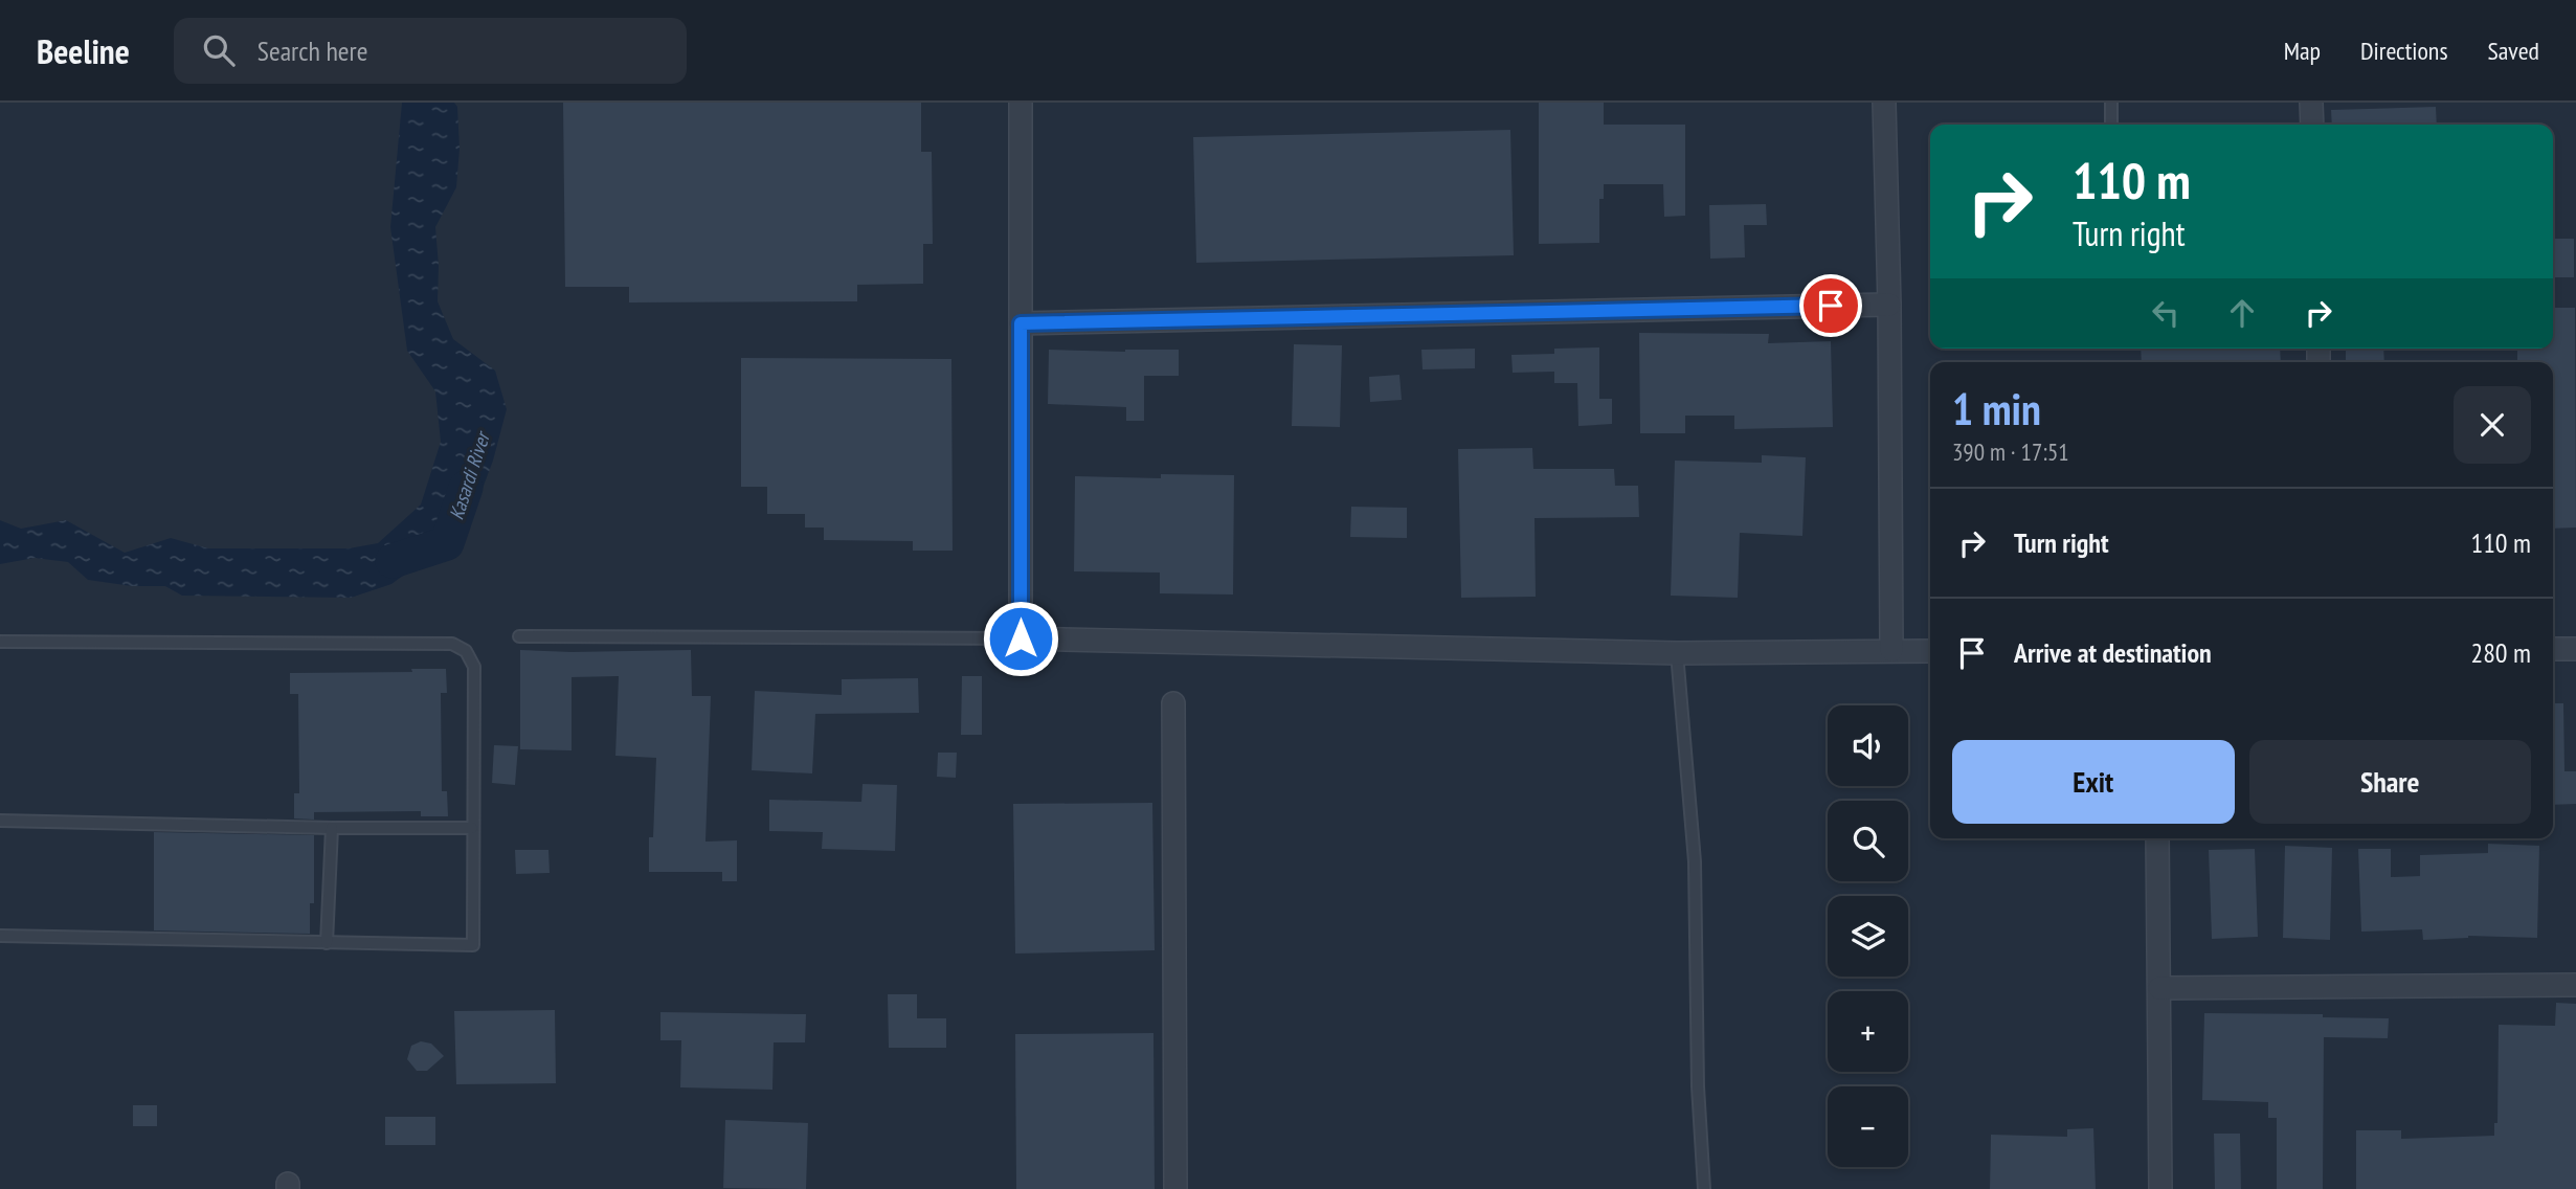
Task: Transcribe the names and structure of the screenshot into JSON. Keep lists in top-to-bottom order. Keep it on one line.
{"water":["Kasardi River"],"page":{"header":"Beeline","search":"Search here","nav":["Map","Directions","Saved"],"turn":["110 m","Turn right"],"heading":["1 min","390 m · 17:51"],"list":[{"name":"Turn right","value":"110 m"},{"name":"Arrive at destination","value":"280 m"}],"map_buttons":["+","−"],"buttons":["Exit","Share"]}}
